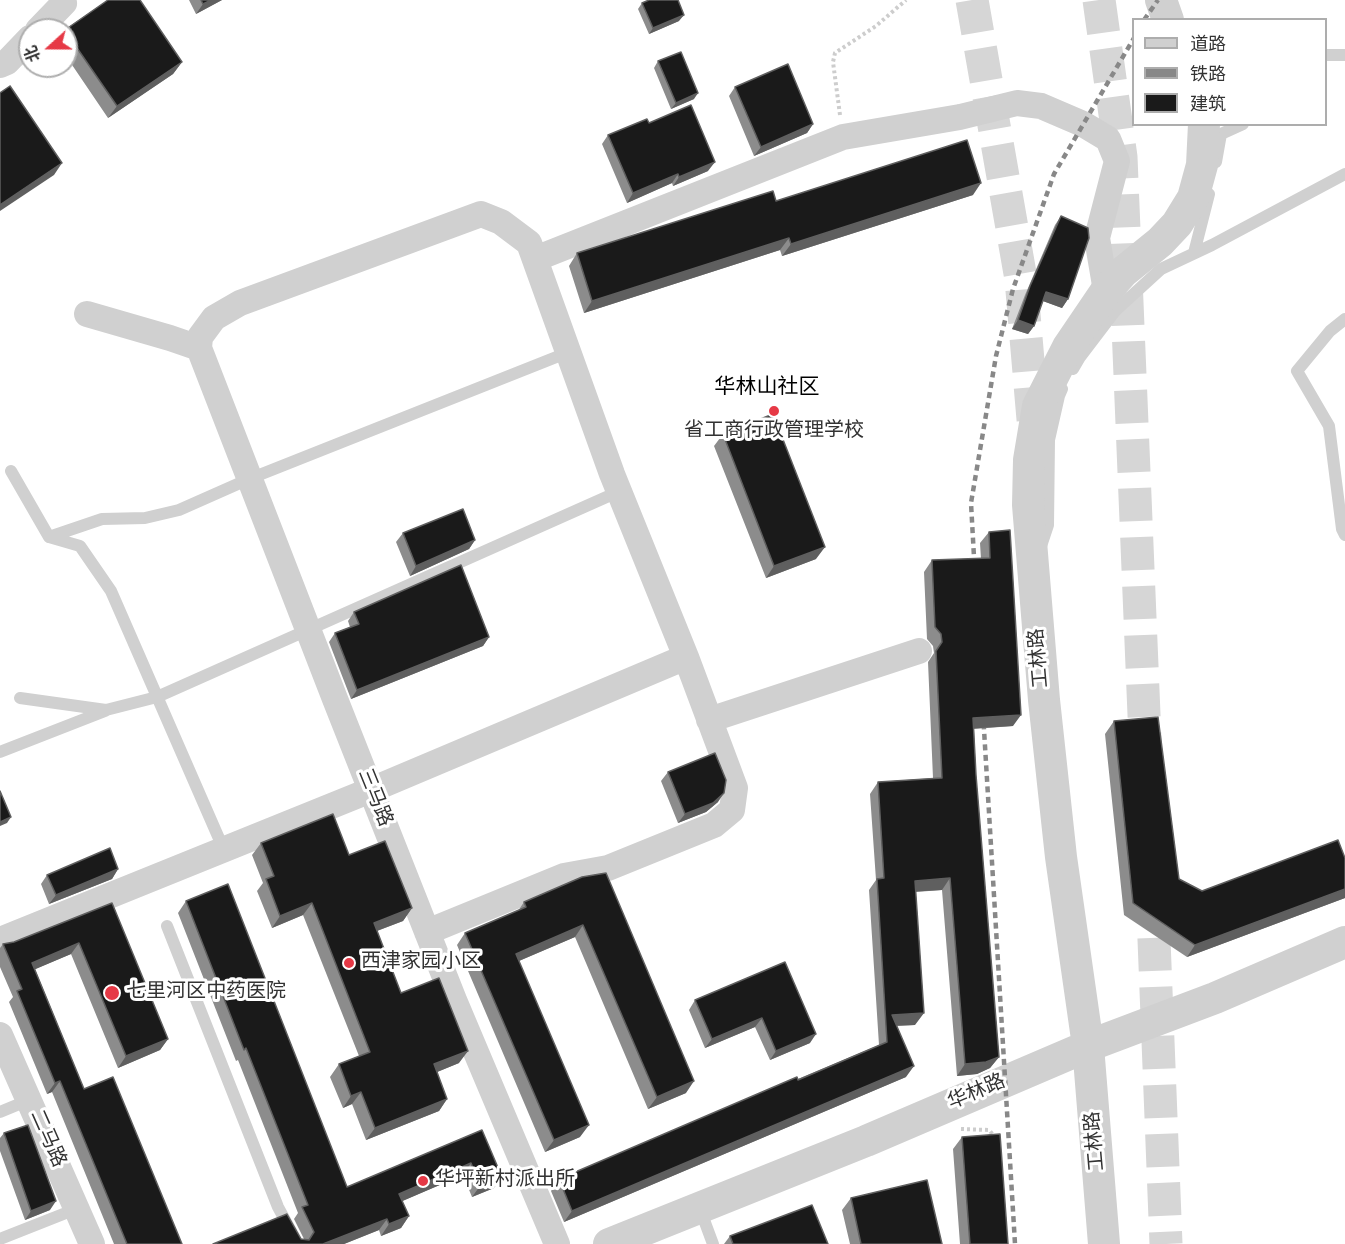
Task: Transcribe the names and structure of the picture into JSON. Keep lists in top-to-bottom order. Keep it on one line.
{"streets":{"street":["工林路","三马路","华林路","二马路"]},"crossings":[["工林路","华林路"]],"districts":["华林山社区"],"places":["省工商行政管理学校","西津家园小区","七里河区中药医院","华坪新村派出所"],"legend":["道路","铁路","建筑"],"north":"left"}
